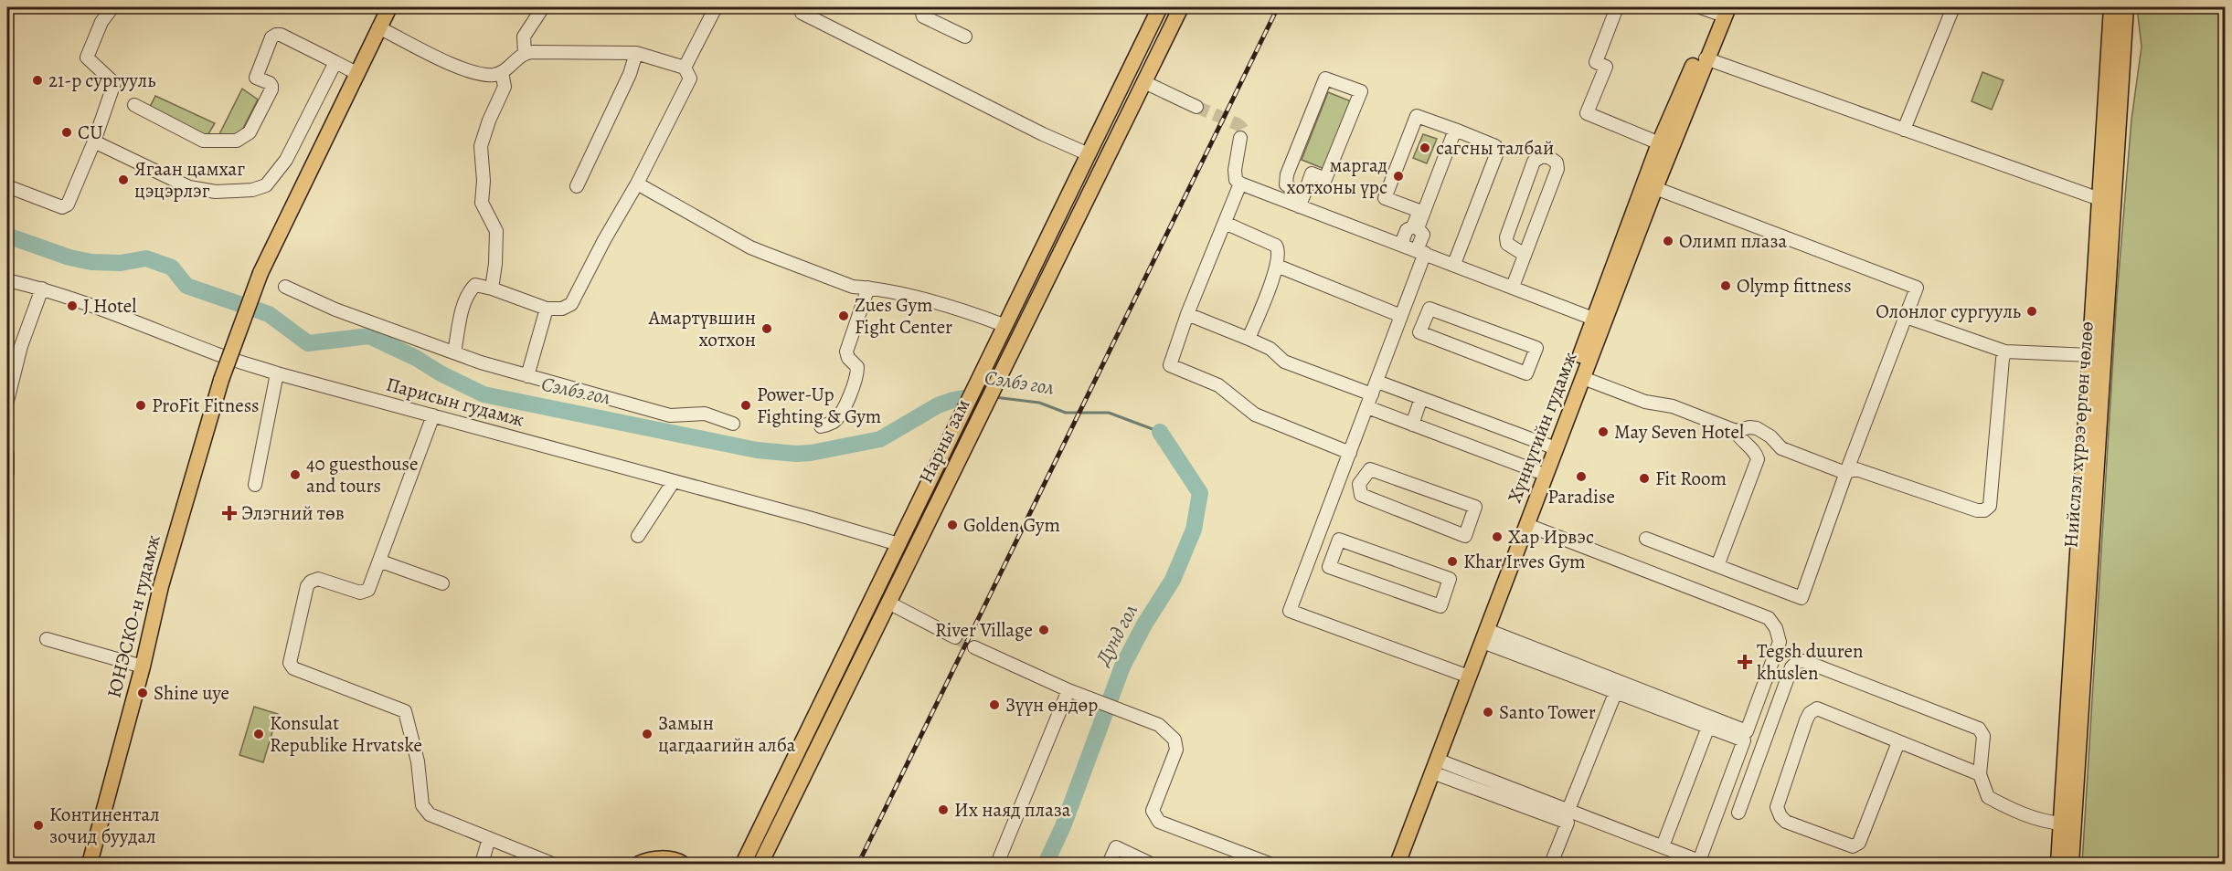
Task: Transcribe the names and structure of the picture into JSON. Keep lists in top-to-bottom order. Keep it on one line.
{"streets":{"main road":["Хүннүгийн гудамж","Нийслэл хүрээ өргөн чөлөө","Нарны зам","ЮНЭСКО-н гудамж"],"street":["Парисын гудамж"]},"crossings":[["Парисын гудамж","Нарны зам"]],"water":["Сэлбэ гол","Дунд гол"],"places":{"other":["21-р сургууль","CU","сагсны талбай","маргад хотхоны үрс","Ягаан цамхаг цэцэрлэг","Олимп плаза","Olymp fittness","J Hotel","Олонлог сургууль","Zues Gym Fight Center","Амартүвшин хотхон","ProFit Fitness","Power-Up Fighting & Gym","May Seven Hotel","40 guesthouse and tours","Paradise","Fit Room","Golden Gym","Хар Ирвэс","Khar Irves Gym","River Village","Shine uye","Зүүн өндөр","Santo Tower","Konsulat Republike Hrvatske","Замын цагдаагийн алба","Их наяд плаза","Континентал зочид буудал"],"health":["Элэгний төв","Tegsh duuren khuslen"]}}
